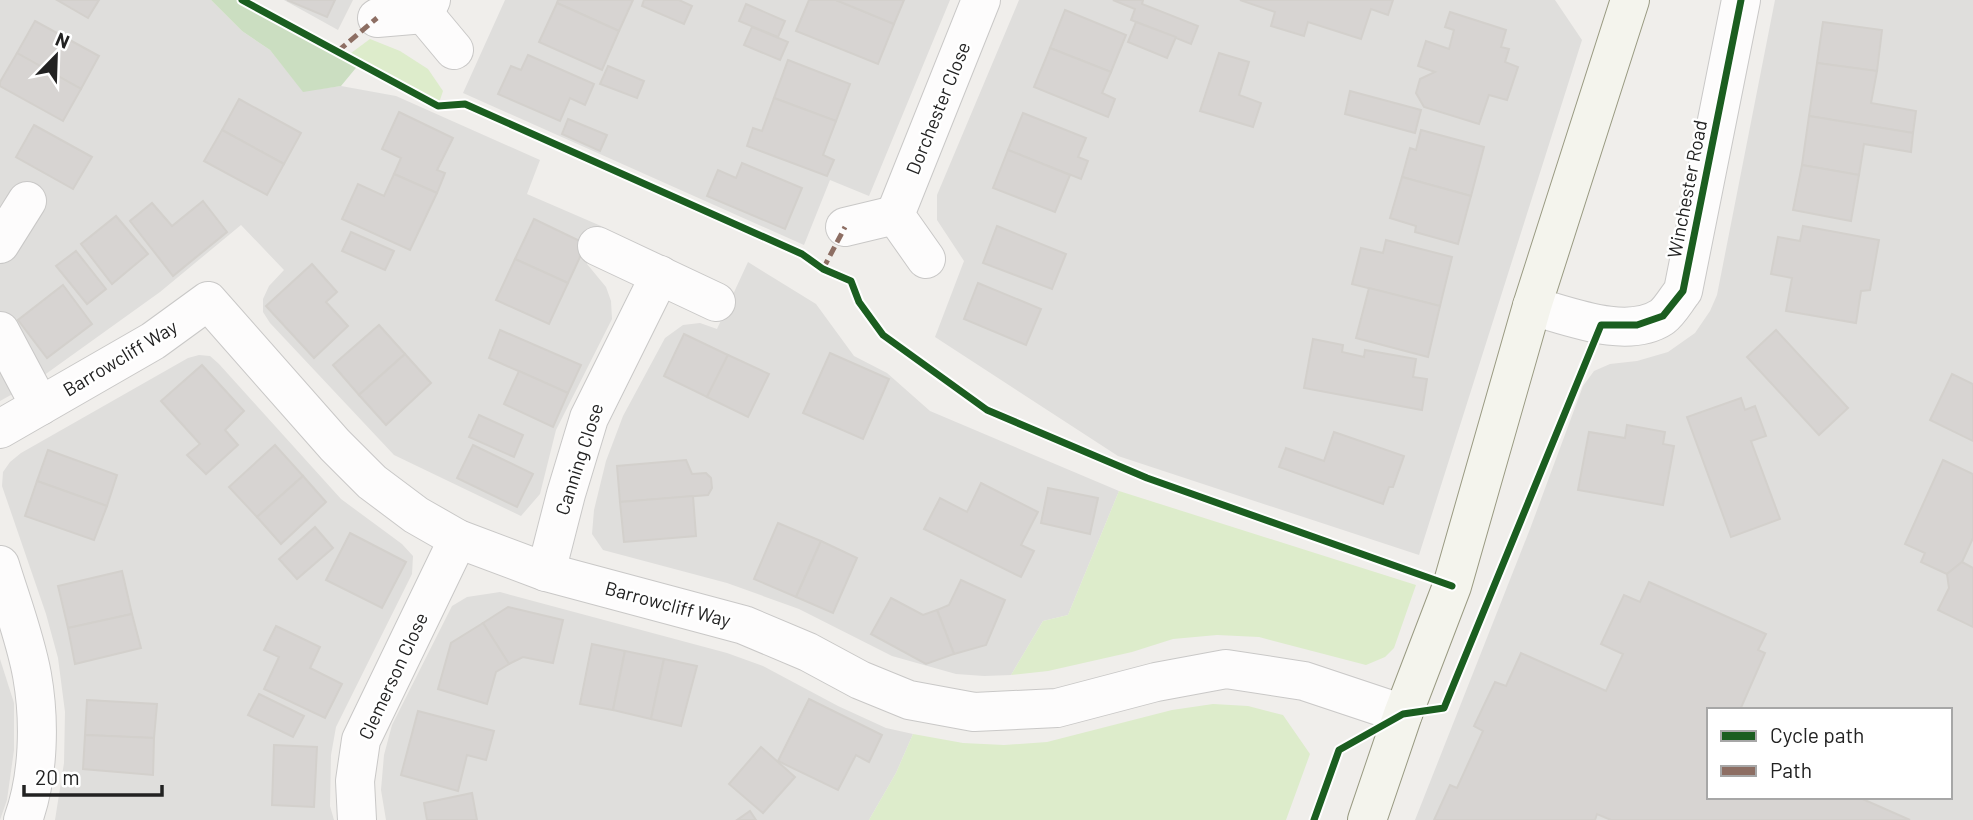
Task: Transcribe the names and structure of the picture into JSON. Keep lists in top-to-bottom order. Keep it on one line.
{"streets":{"street":["Dorchester Close","Winchester Road","Barrowcliff Way","Canning Close","Clemerson Close"]},"crossings":[["Barrowcliff Way","Canning Close"],["Barrowcliff Way","Clemerson Close"]],"legend":["Cycle path","Path"],"scale_bar":"20 m","north":"top right"}
